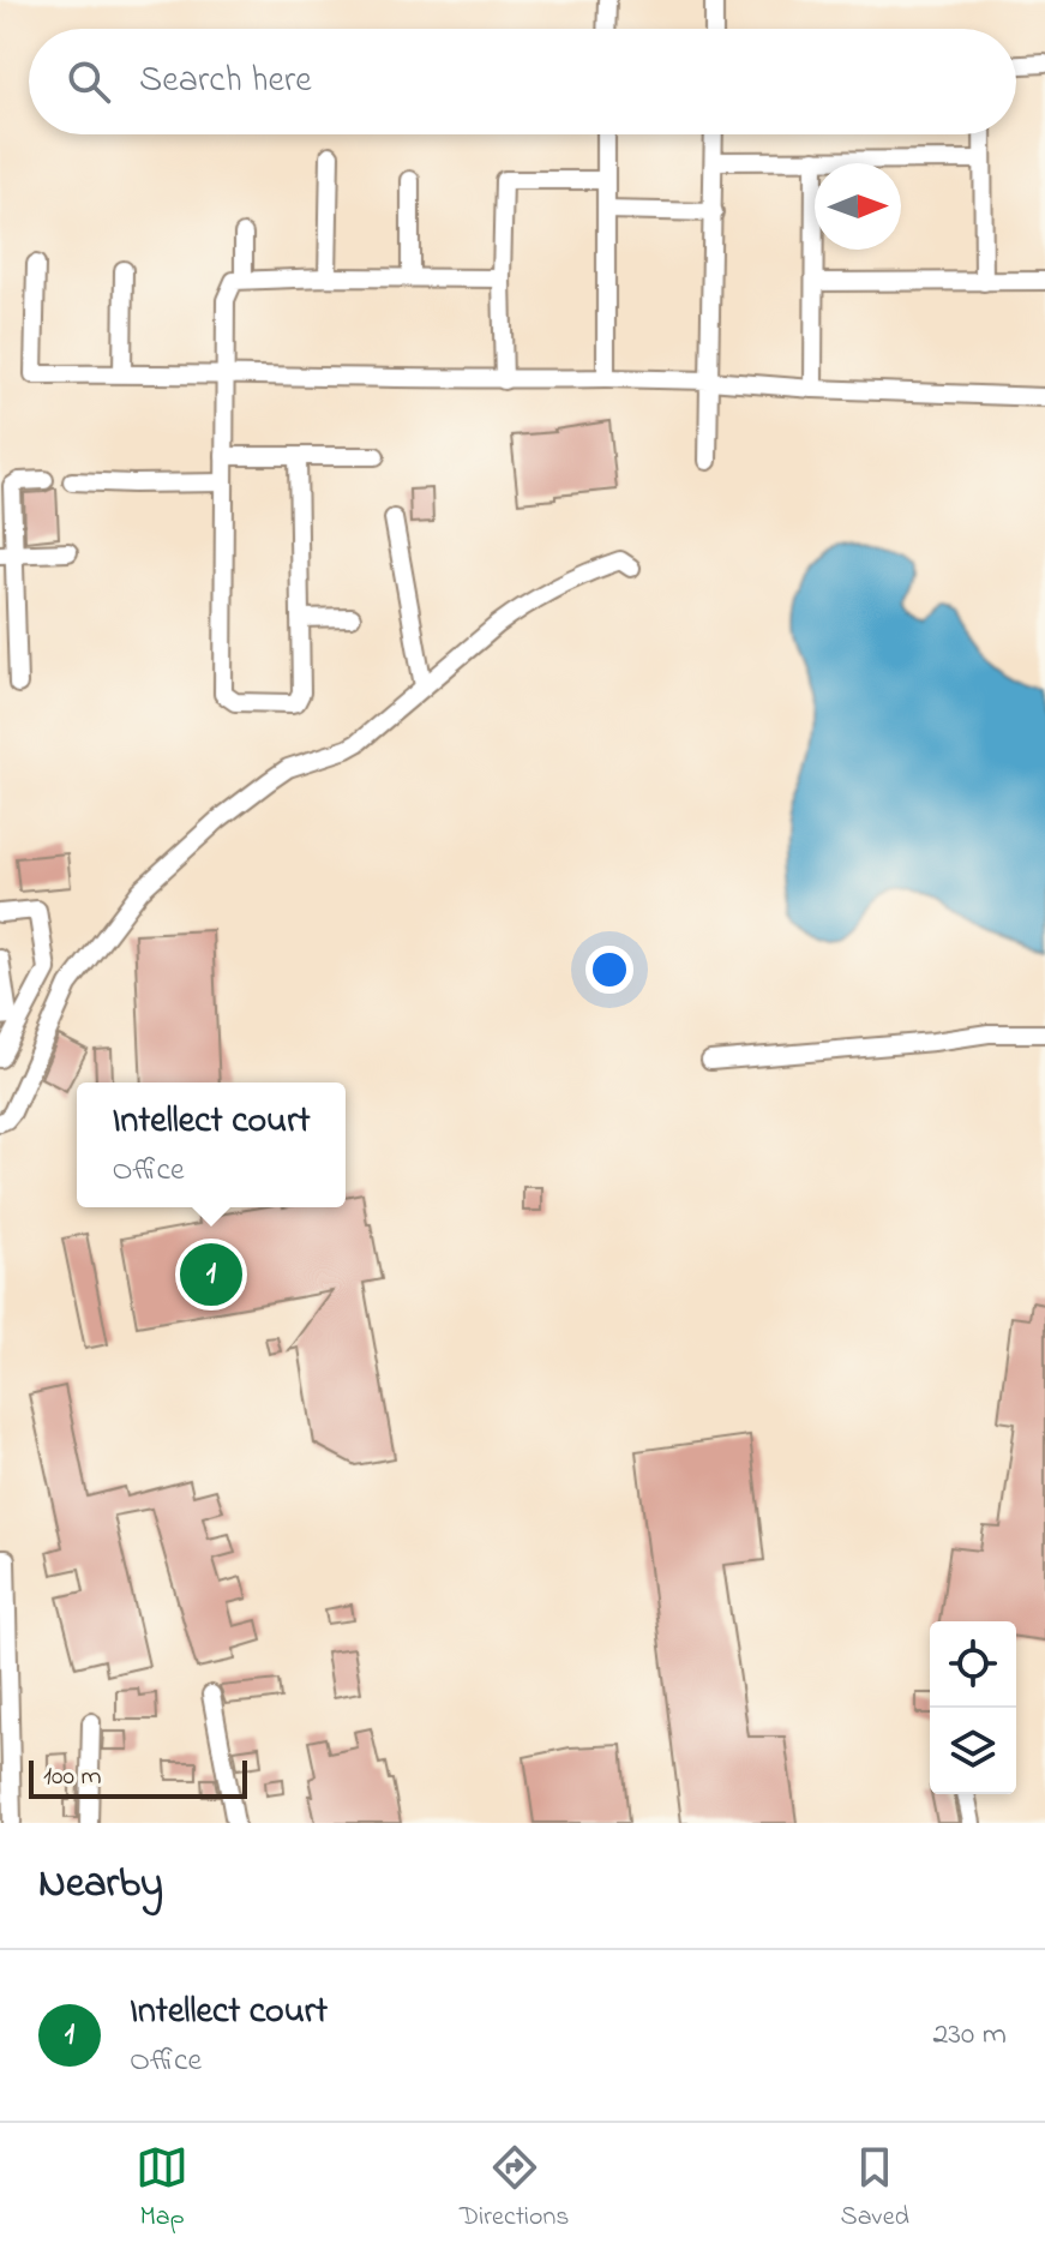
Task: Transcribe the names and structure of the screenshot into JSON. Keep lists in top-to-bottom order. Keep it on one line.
{"scale_bar":"100 m","north":"right","page":{"search":"Search here","popup":["Intellect court","Office"],"pins":"1","scale":"100 m","heading":"Nearby","list":[{"mark":"1","name":"Intellect court","note":"Office","value":"230 m"}],"nav":["Map","Directions","Saved"]}}
